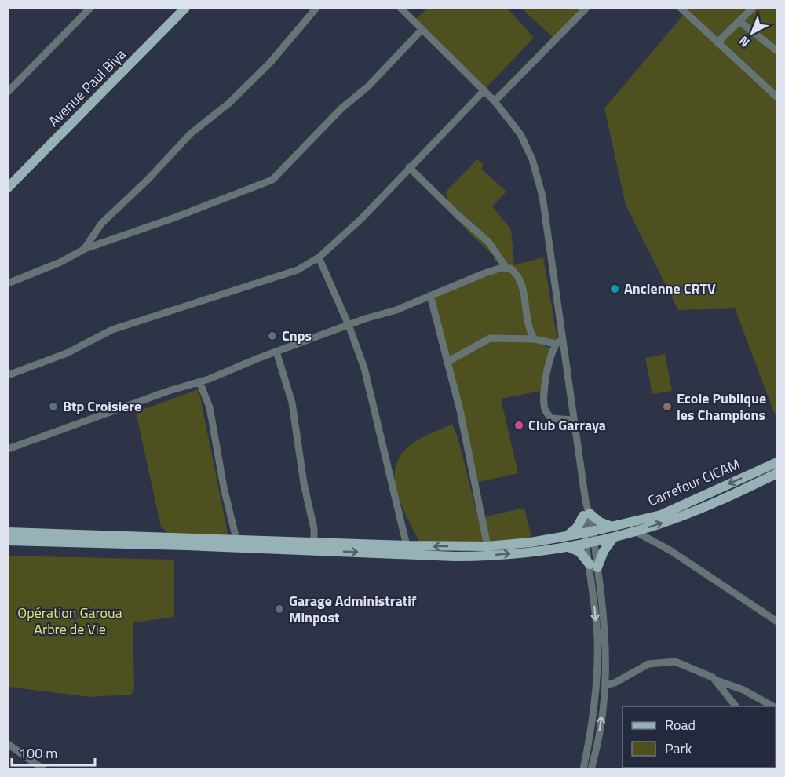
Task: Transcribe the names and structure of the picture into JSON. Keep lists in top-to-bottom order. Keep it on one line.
{"streets":{"main road":["Avenue Paul Biya","Carrefour CICAM"]},"parks":["Opération Garoua Arbre de Vie"],"places":["Ancienne CRTV","Cnps","Btp Croisiere","Ecole Publique les Champions","Club Garraya","Garage Administratif Minpost"],"legend":["Road","Park"],"scale_bar":"100 m","north":"bottom left"}
